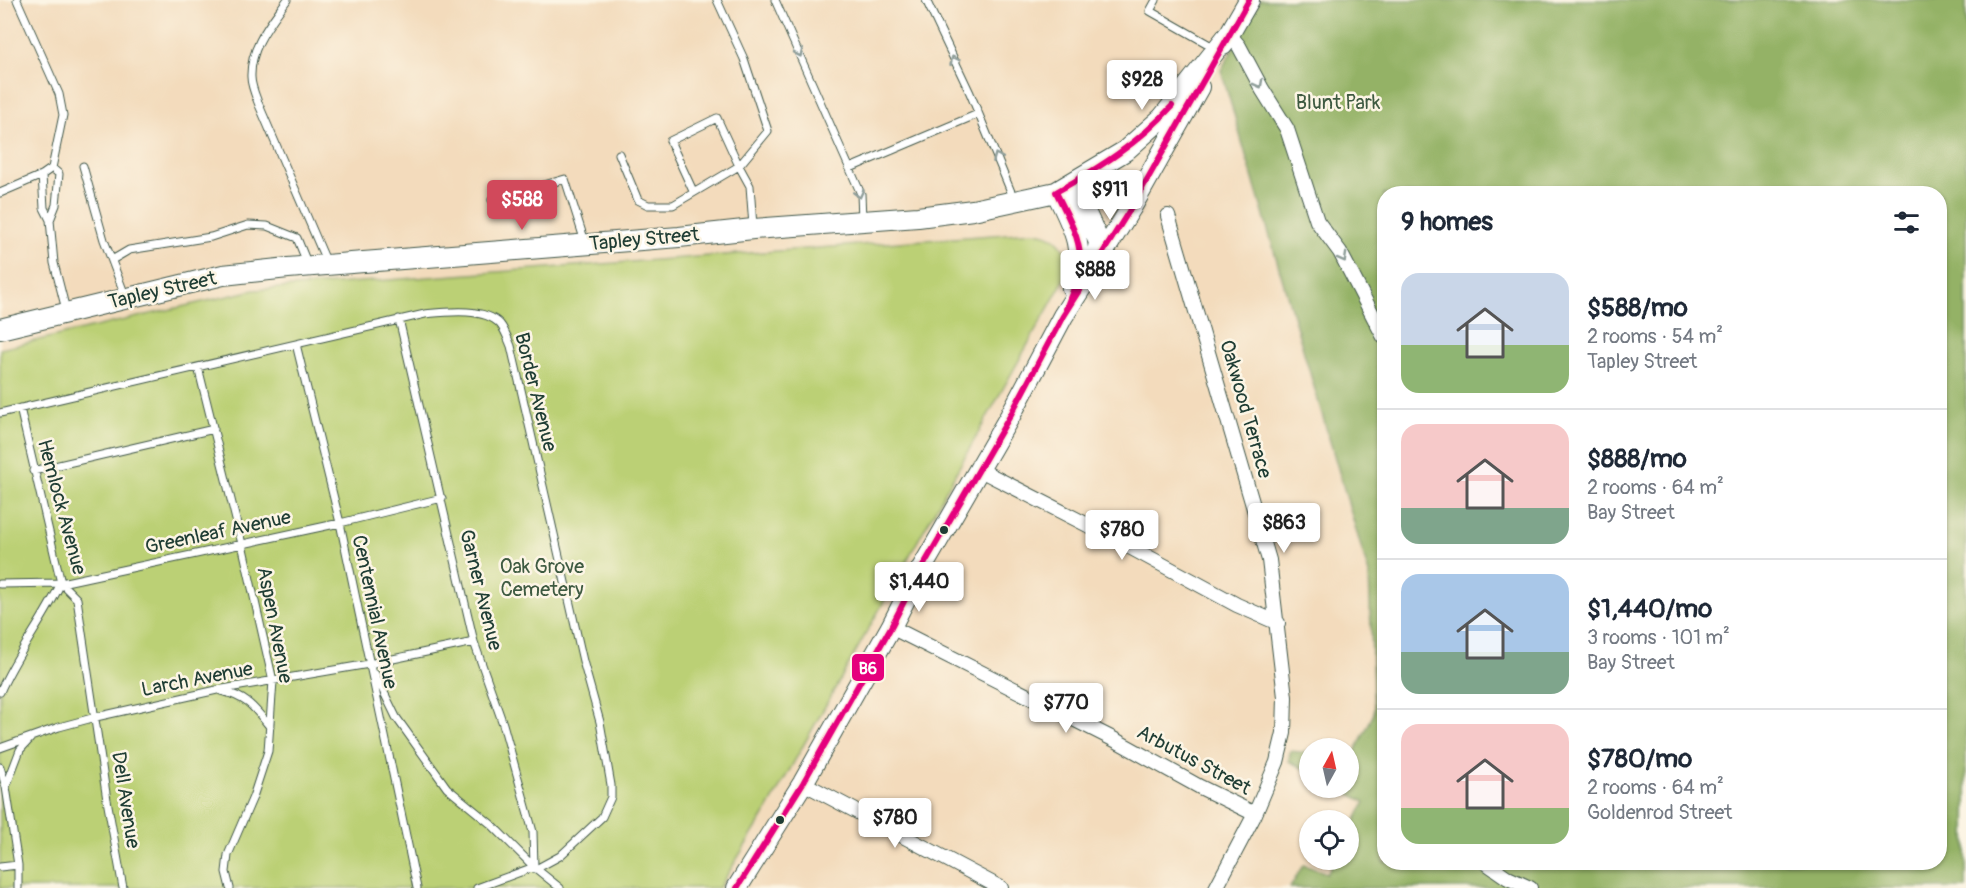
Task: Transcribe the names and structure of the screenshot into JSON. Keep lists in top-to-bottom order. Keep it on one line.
{"streets":{"main road":["Tapley Street"],"street":["Oakwood Terrace","Arbutus Street"],"lane":["Border Avenue","Hemlock Avenue","Greenleaf Avenue","Garner Avenue","Centennial Avenue","Aspen Avenue","Larch Avenue","Dell Avenue"]},"crossings":[["Border Avenue","Hemlock Avenue"],["Border Avenue","Garner Avenue"],["Border Avenue","Centennial Avenue"],["Border Avenue","Aspen Avenue"],["Oakwood Terrace","Arbutus Street"],["Hemlock Avenue","Greenleaf Avenue"],["Hemlock Avenue","Larch Avenue"],["Hemlock Avenue","Dell Avenue"],["Greenleaf Avenue","Garner Avenue"],["Greenleaf Avenue","Centennial Avenue"],["Greenleaf Avenue","Aspen Avenue"],["Garner Avenue","Larch Avenue"],["Centennial Avenue","Larch Avenue"],["Aspen Avenue","Larch Avenue"],["Larch Avenue","Dell Avenue"]],"parks":["Blunt Park","Oak Grove Cemetery"],"lines":["transit line B6"],"north":"top","page":{"price":["$928","$911","$588","$888","$863","$780","$1,440","$770","$780"],"heading":"9 homes","list":[{"name":"$588/mo","note":"2 rooms · 54 m² · Tapley Street"},{"name":"$888/mo","note":"2 rooms · 64 m² · Bay Street"},{"name":"$1,440/mo","note":"3 rooms · 101 m² · Bay Street"},{"name":"$780/mo","note":"2 rooms · 64 m² · Goldenrod Street"}]}}
